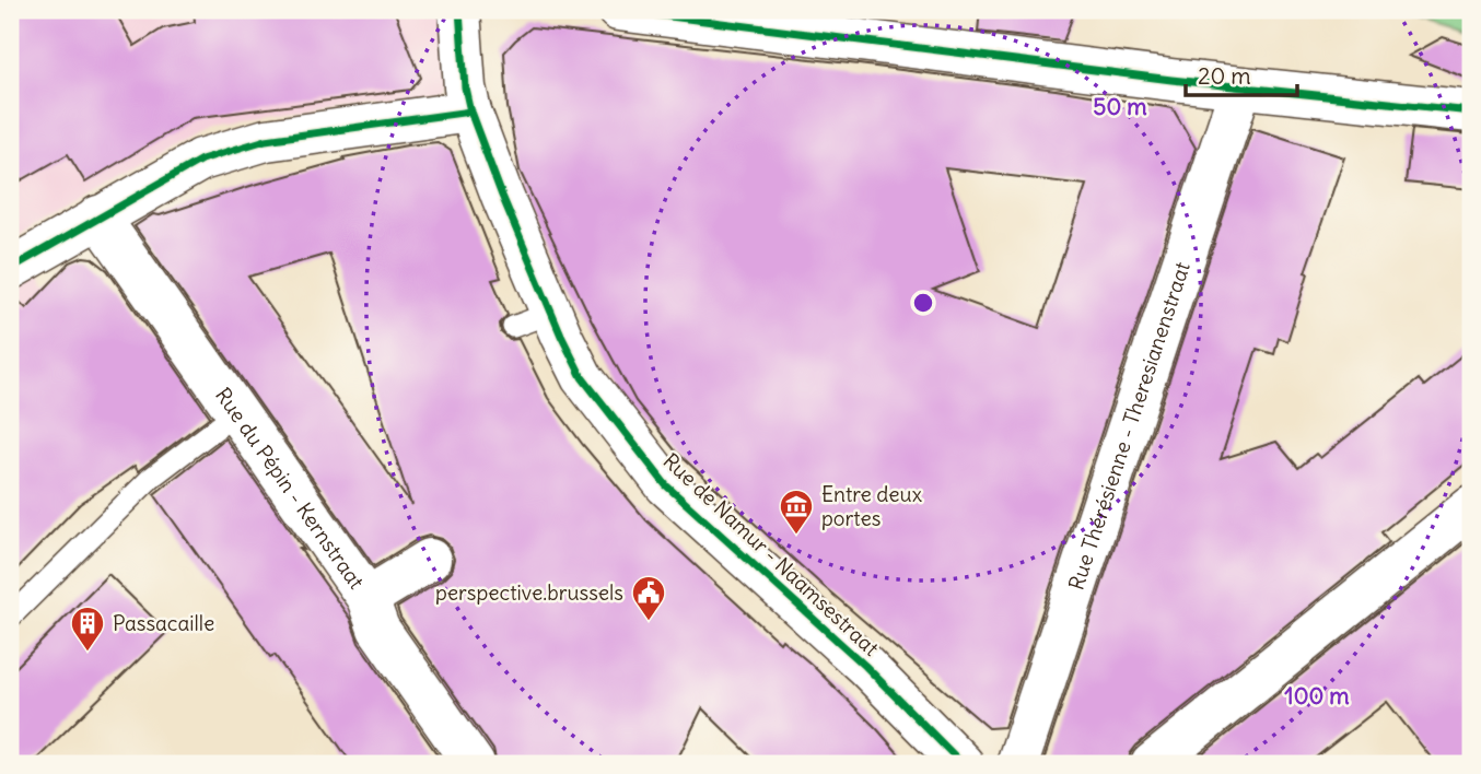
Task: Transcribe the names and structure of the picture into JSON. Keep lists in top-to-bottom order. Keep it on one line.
{"streets":{"street":["Rue Thérésienne - Theresianenstraat","Rue du Pépin - Kernstraat","Rue de Namur - Naamsestraat"]},"places":{"museum":["Entre deux portes"],"public building":["perspective.brussels"],"building":["Passacaille"]},"scale_bar":"20 m","rings":["50 m","100 m"]}
